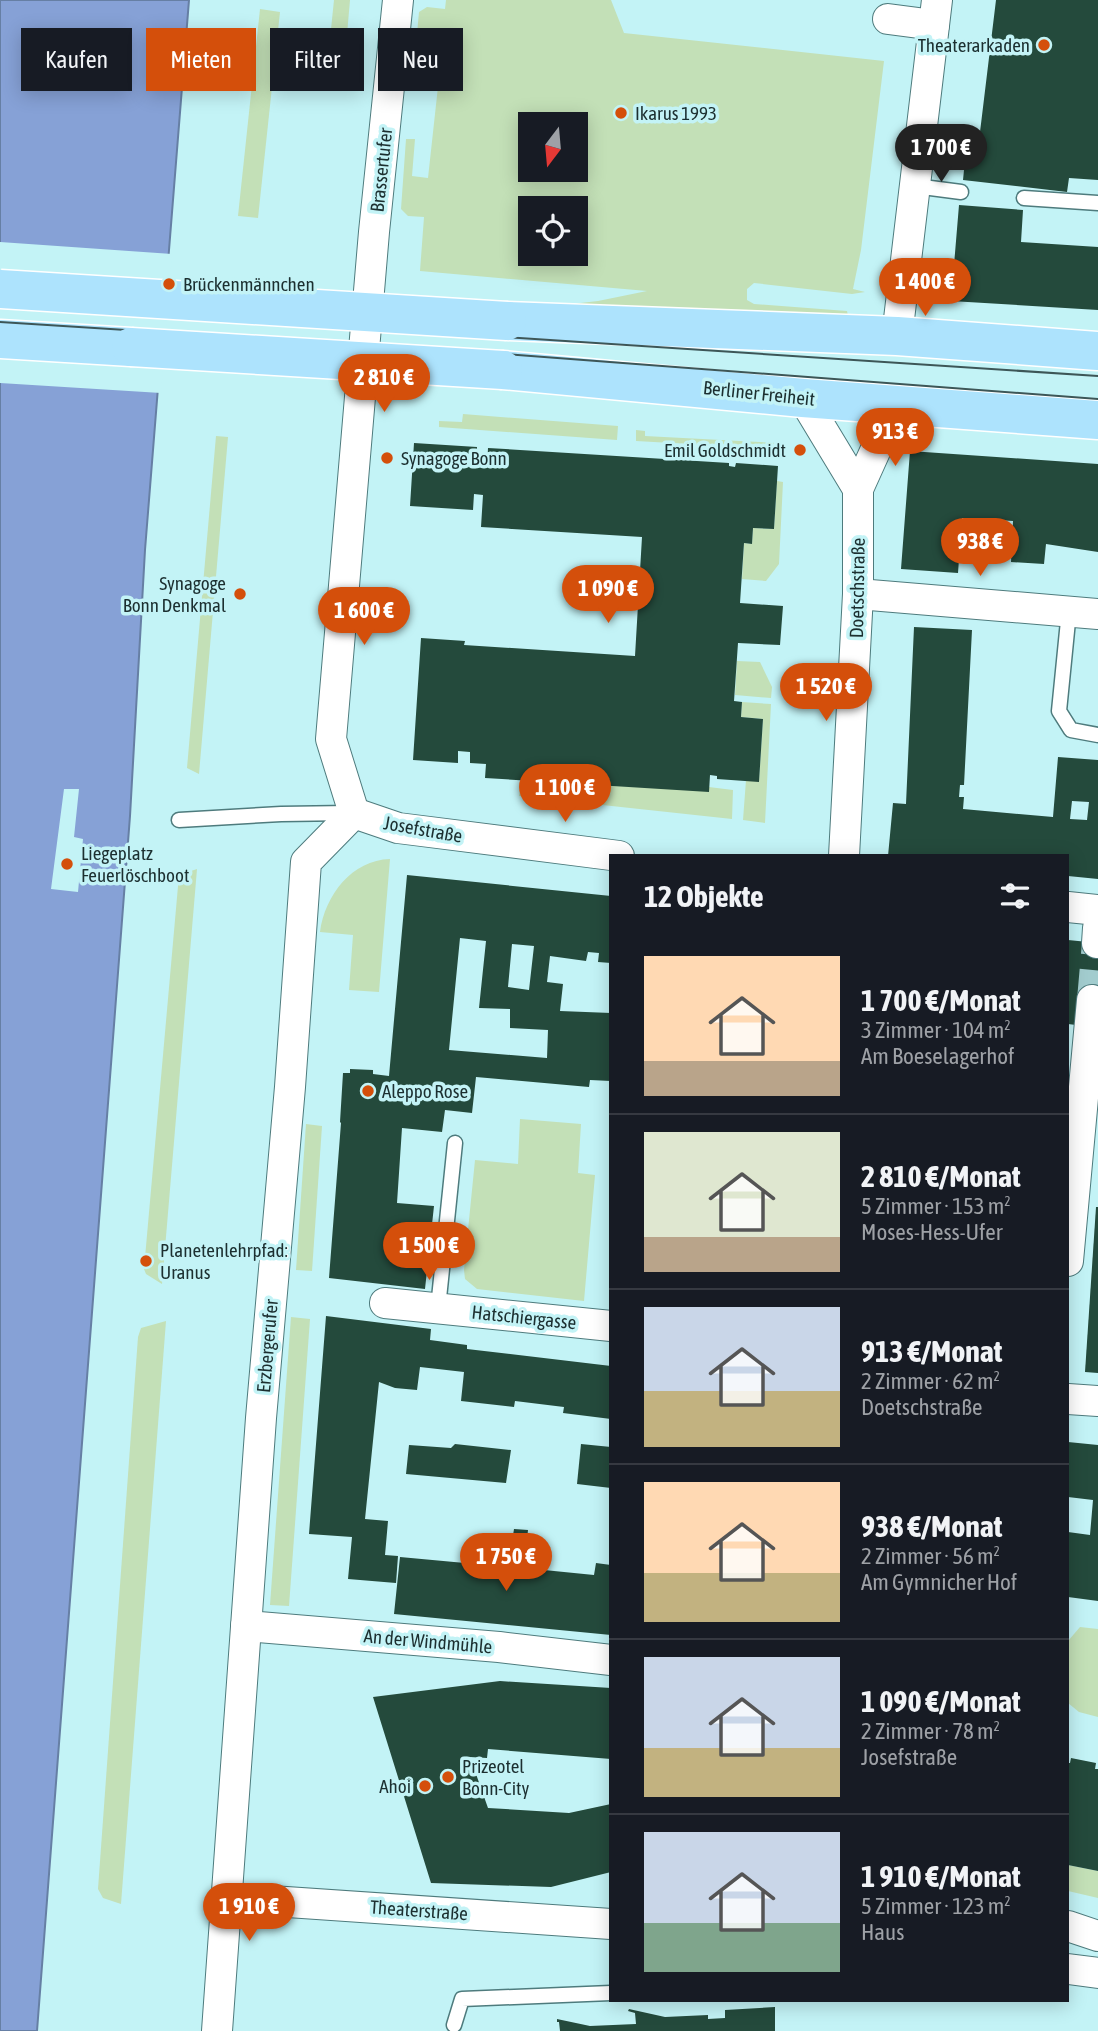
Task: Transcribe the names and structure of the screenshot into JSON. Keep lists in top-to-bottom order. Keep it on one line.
{"streets":{"main road":["Berliner Freiheit"],"street":["Brassertufer","Doetschstraße","Josefstraße","Hatschiergasse","Erzbergerufer","An der Windmühle","Theaterstraße"]},"crossings":[["Brassertufer","Josefstraße"],["Brassertufer","Erzbergerufer"],["Berliner Freiheit","Doetschstraße"],["Josefstraße","Erzbergerufer"],["Erzbergerufer","An der Windmühle"],["Erzbergerufer","Theaterstraße"]],"places":["Theaterarkaden","Ikarus 1993","Brückenmännchen","Emil Goldschmidt","Synagoge Bonn","Synagoge Bonn Denkmal","Liegeplatz Feuerlöschboot","Aleppo Rose","Planetenlehrpfad: Uranus","Prizeotel Bonn-City","Ahoi"],"north":"bottom","page":{"chip":["Kaufen","Mieten","Filter","Neu"],"price":["1 700 €","1 400 €","2 810 €","913 €","938 €","1 090 €","1 600 €","1 520 €","1 100 €","1 500 €","1 750 €","1 910 €"],"heading":"12 Objekte","list":[{"name":"1 700 €/Monat","note":"3 Zimmer · 104 m² · Am Boeselagerhof"},{"name":"2 810 €/Monat","note":"5 Zimmer · 153 m² · Moses-Hess-Ufer"},{"name":"913 €/Monat","note":"2 Zimmer · 62 m² · Doetschstraße"},{"name":"938 €/Monat","note":"2 Zimmer · 56 m² · Am Gymnicher Hof"},{"name":"1 090 €/Monat","note":"2 Zimmer · 78 m² · Josefstraße"},{"name":"1 910 €/Monat","note":"5 Zimmer · 123 m² · Haus"}]}}
